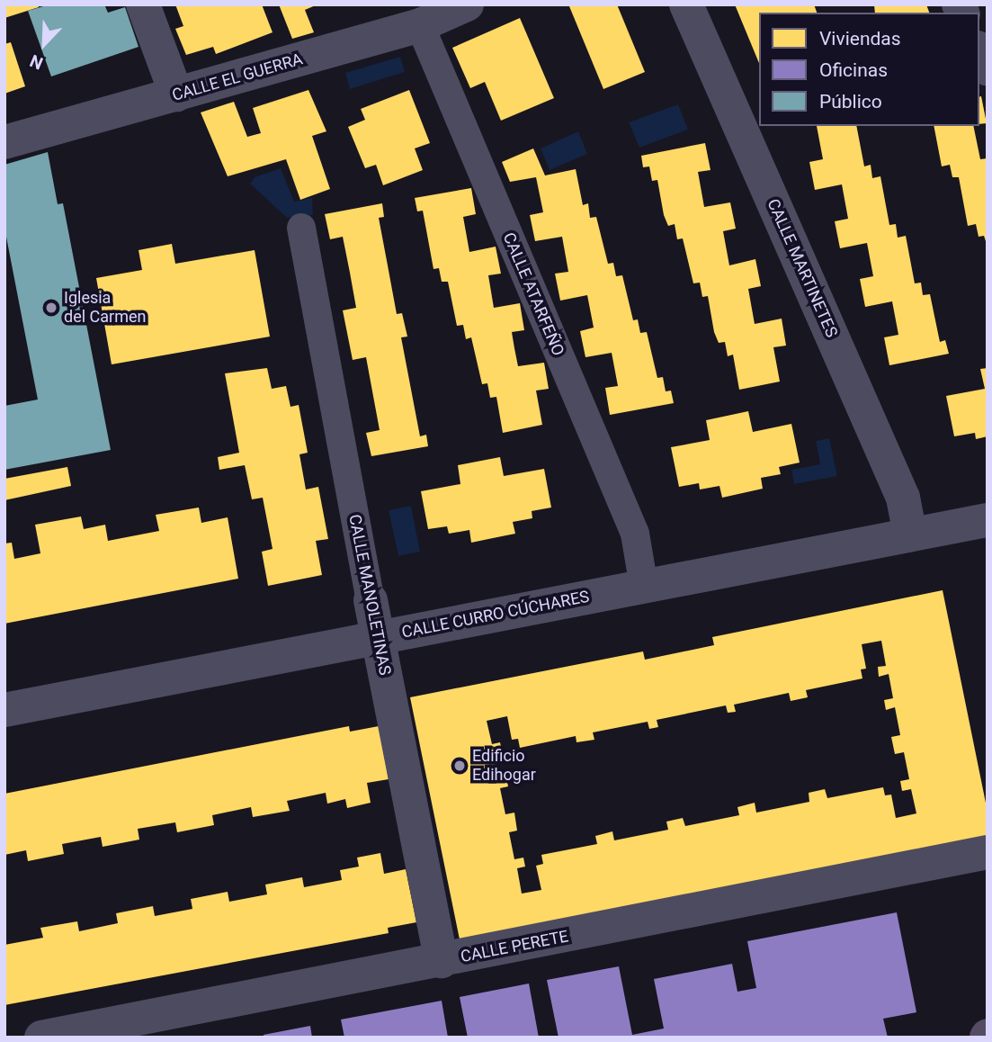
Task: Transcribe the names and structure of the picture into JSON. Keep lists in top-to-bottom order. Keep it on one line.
{"streets":{"street":["CALLE EL GUERRA","CALLE MARTINETES","CALLE ATARFEÑO","CALLE MANOLETINAS","CALLE CURRO CÚCHARES","CALLE PERETE"]},"crossings":[["CALLE EL GUERRA","CALLE ATARFEÑO"],["CALLE MARTINETES","CALLE CURRO CÚCHARES"],["CALLE ATARFEÑO","CALLE CURRO CÚCHARES"],["CALLE MANOLETINAS","CALLE CURRO CÚCHARES"],["CALLE MANOLETINAS","CALLE PERETE"]],"places":["Iglesia del Carmen","Edificio Edihogar"],"legend":["Viviendas","Oficinas","Público"],"north":"bottom left"}
